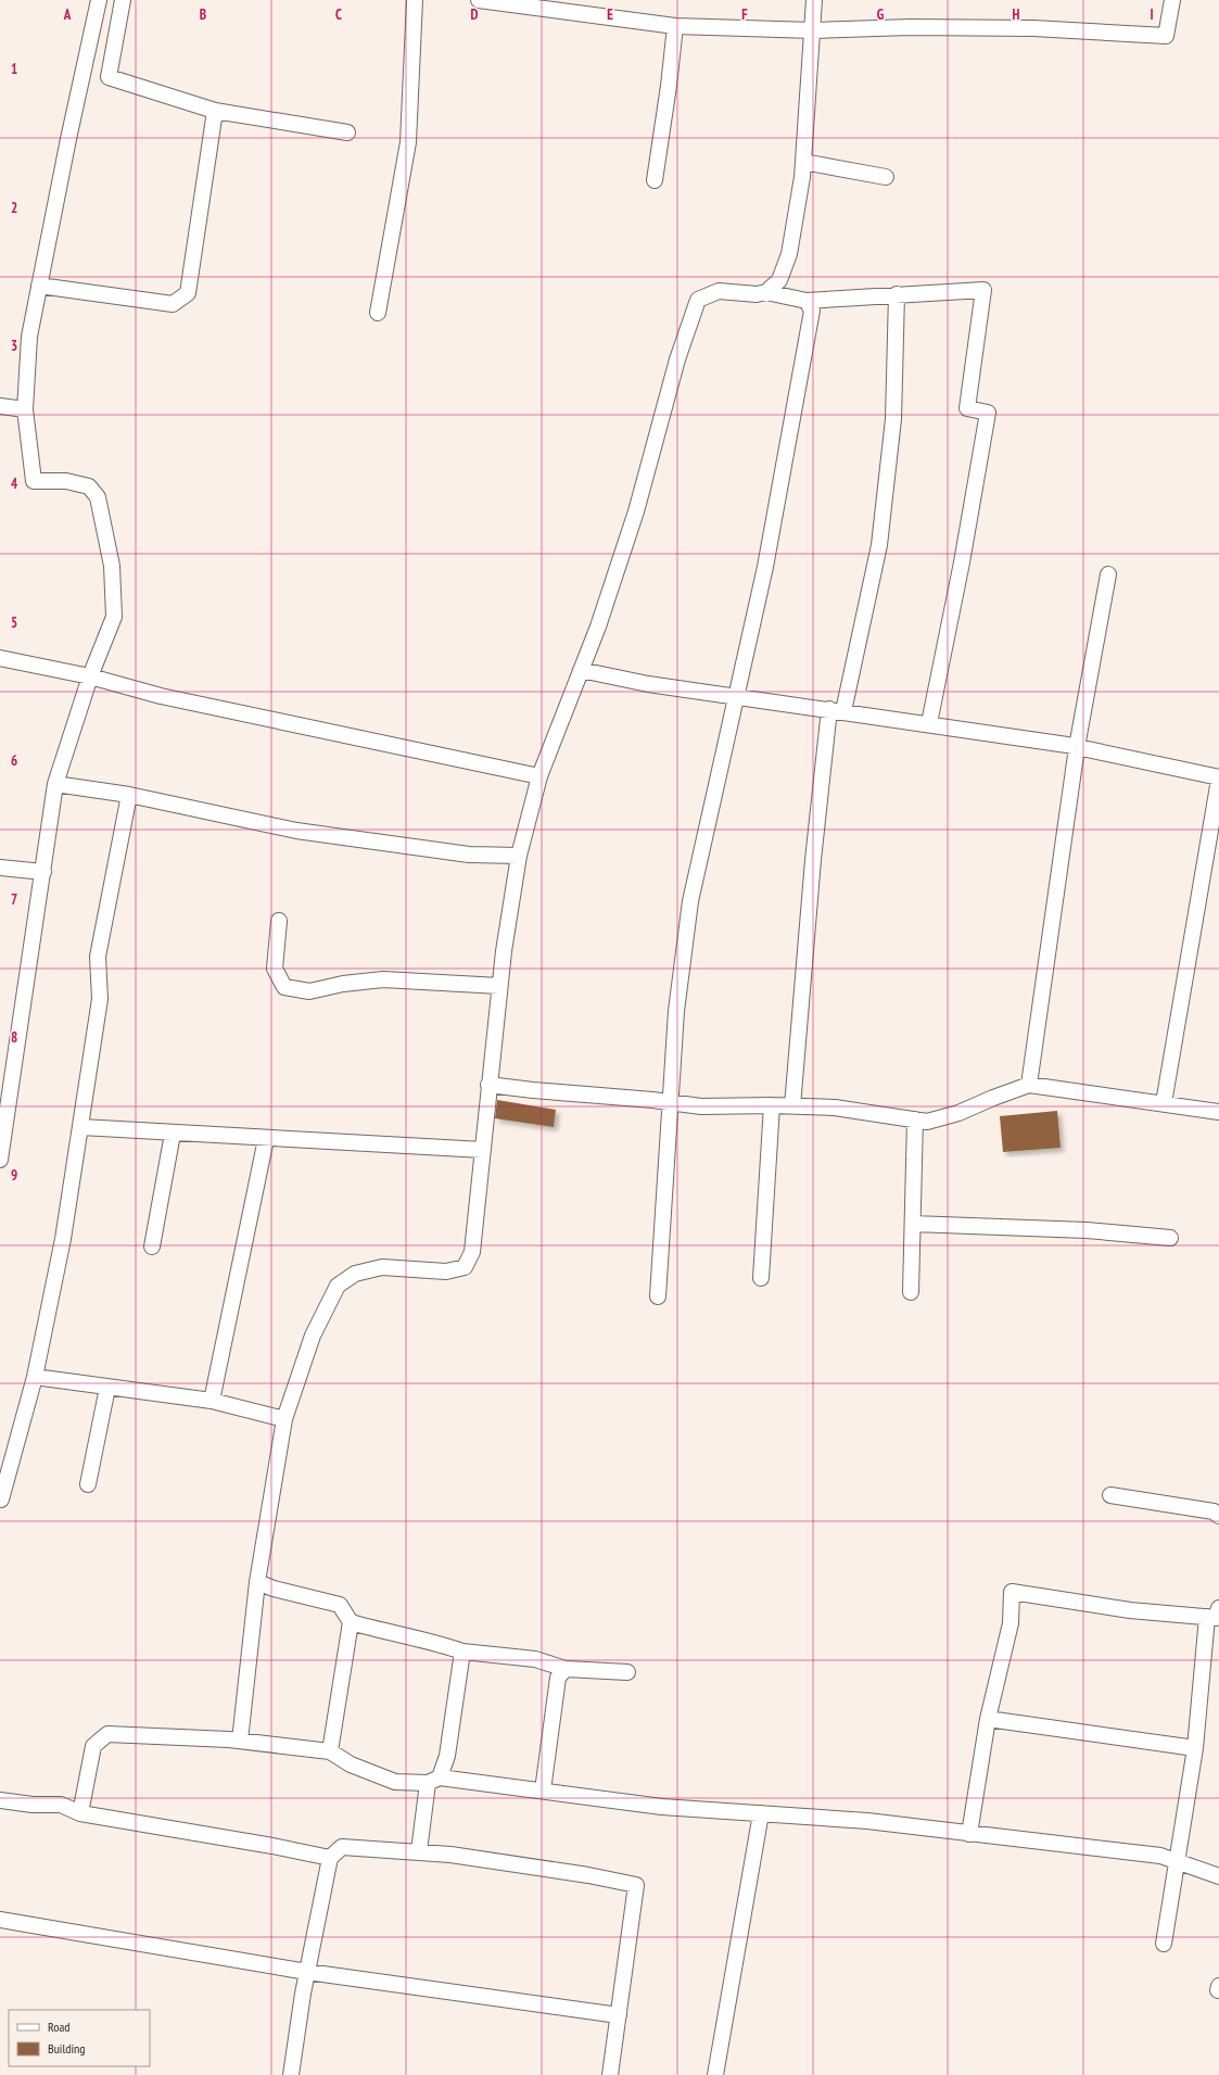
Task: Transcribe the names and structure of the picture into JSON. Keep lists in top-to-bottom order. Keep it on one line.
{"legend":["Road","Building"],"grid":{"columns":["A","B","C","D","E","F","G","H","I"],"rows":["1","2","3","4","5","6","7","8","9"]}}
